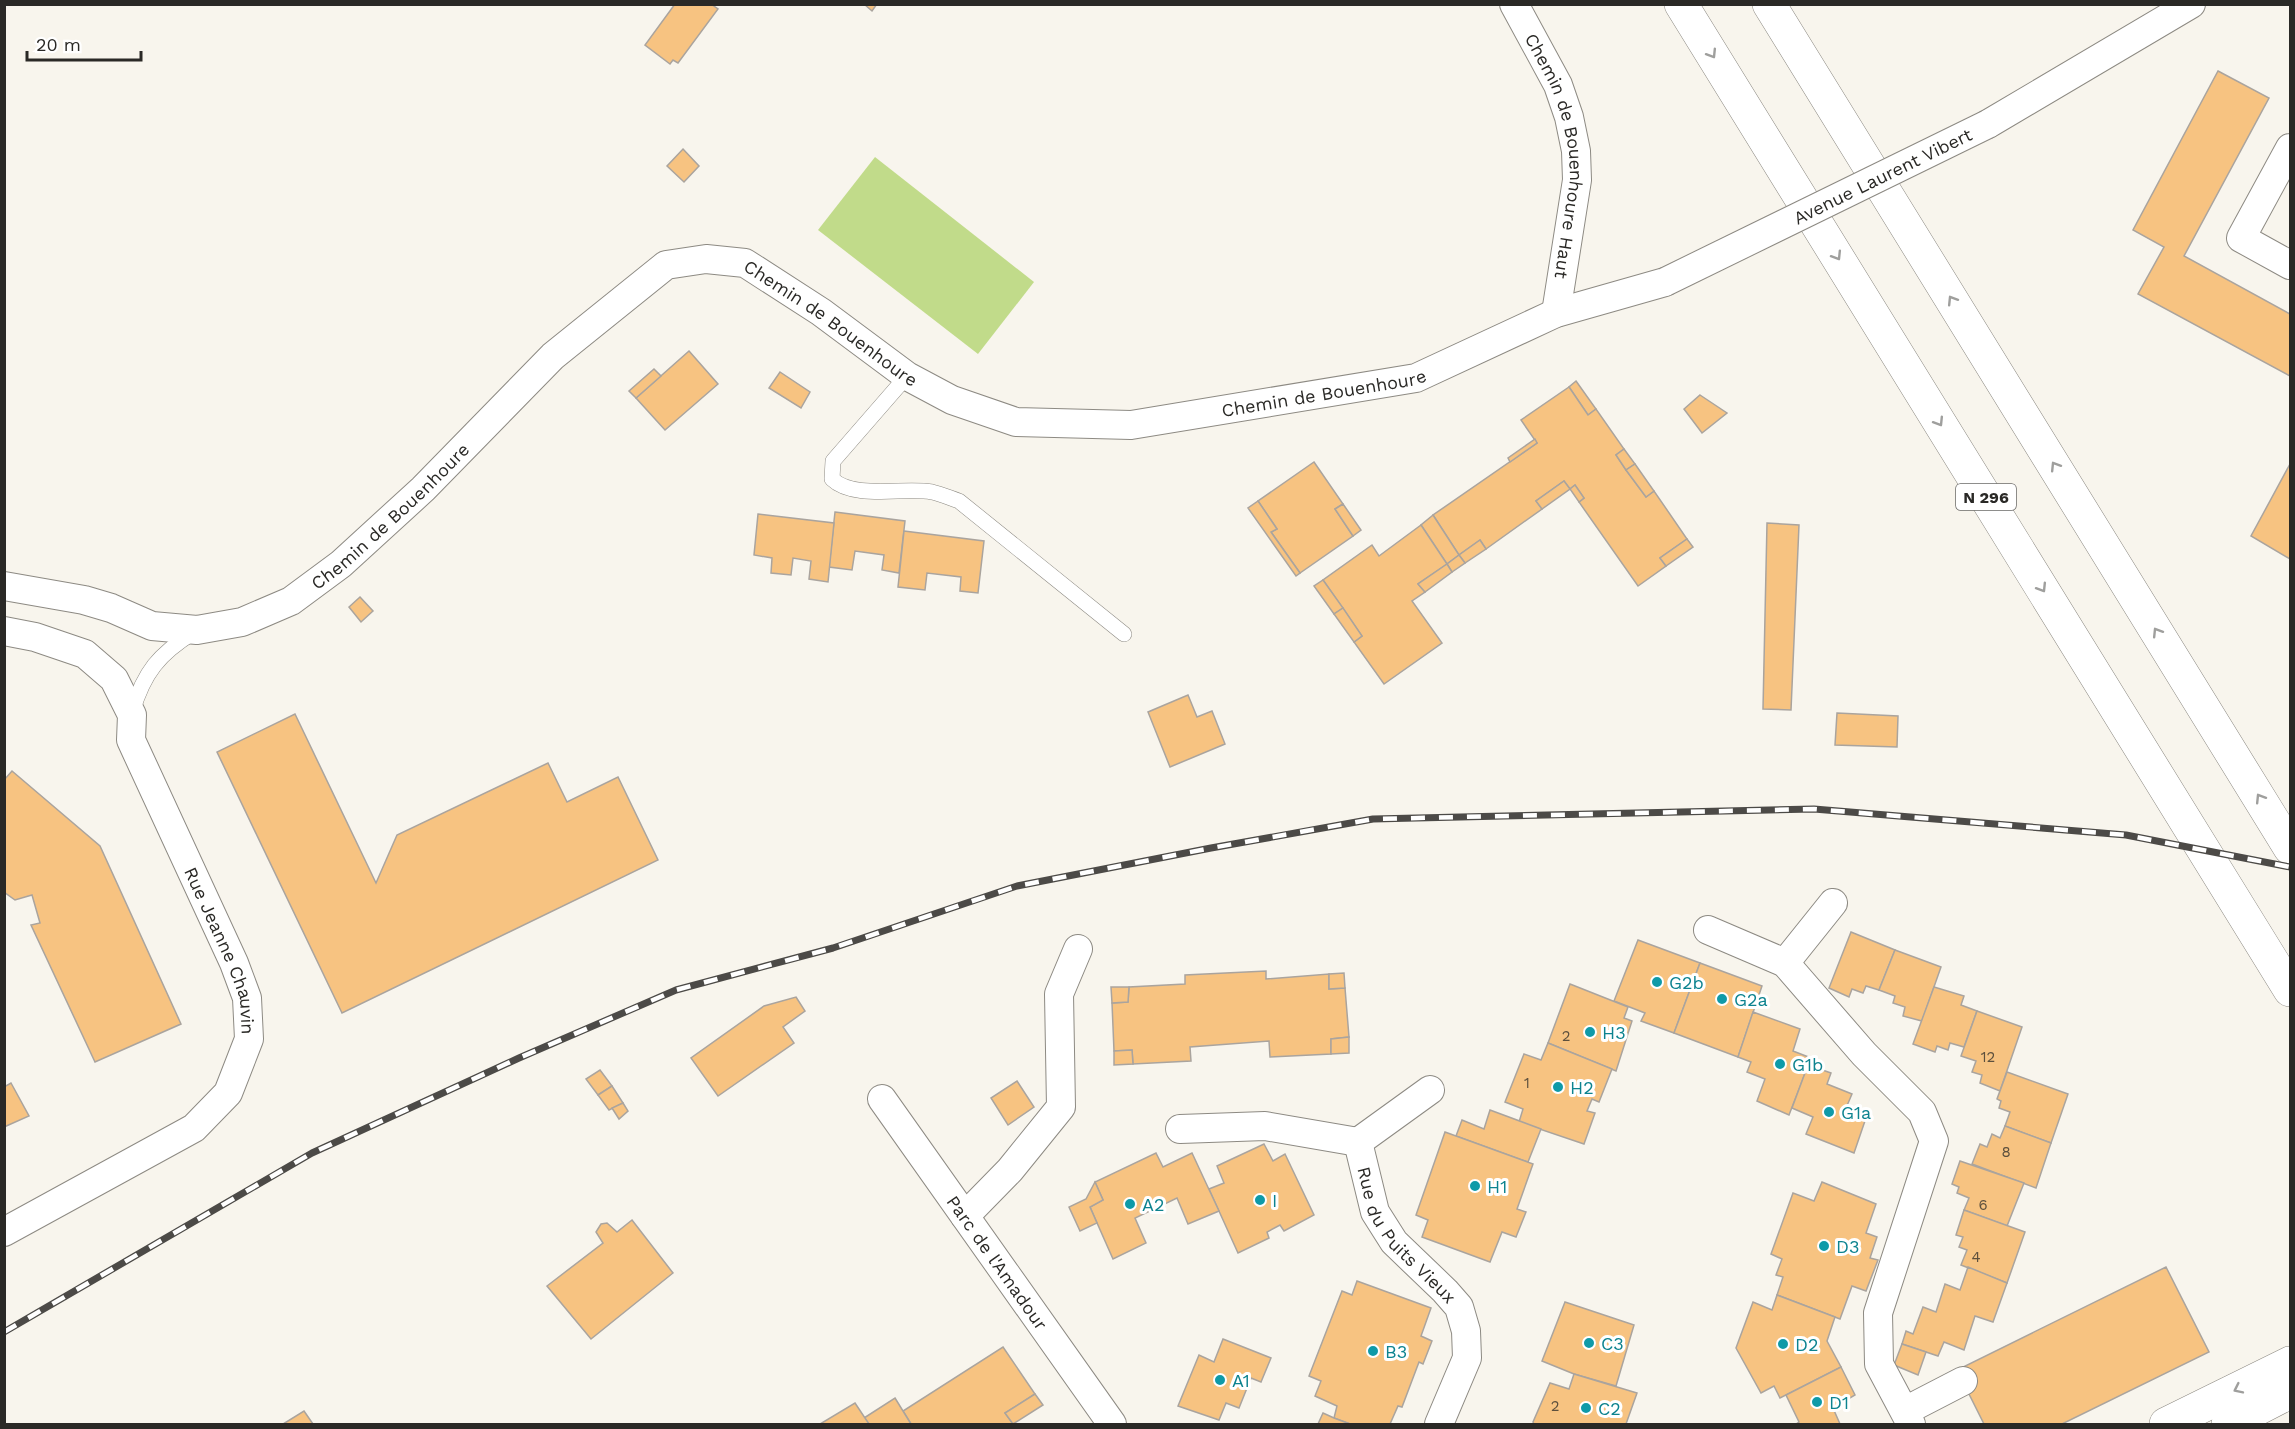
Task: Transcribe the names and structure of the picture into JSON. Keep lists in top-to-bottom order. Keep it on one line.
{"streets":{"main road":["N 296"],"street":["Chemin de Bouenhoure Haut","Avenue Laurent Vibert","Chemin de Bouenhoure","Rue Jeanne Chauvin","Rue du Puits Vieux","Parc de l'Amadour"]},"crossings":[["Chemin de Bouenhoure Haut","Avenue Laurent Vibert"],["Chemin de Bouenhoure Haut","Chemin de Bouenhoure"],["Avenue Laurent Vibert","Chemin de Bouenhoure"]],"places":["G2b","G2a","H3","G1b","H2","G1a","H1","I","A2","D3","C3","D2","B3","A1","D1","C2"],"house_numbers":["2","12","1","8","6","4","2"],"scale_bar":"20 m"}
